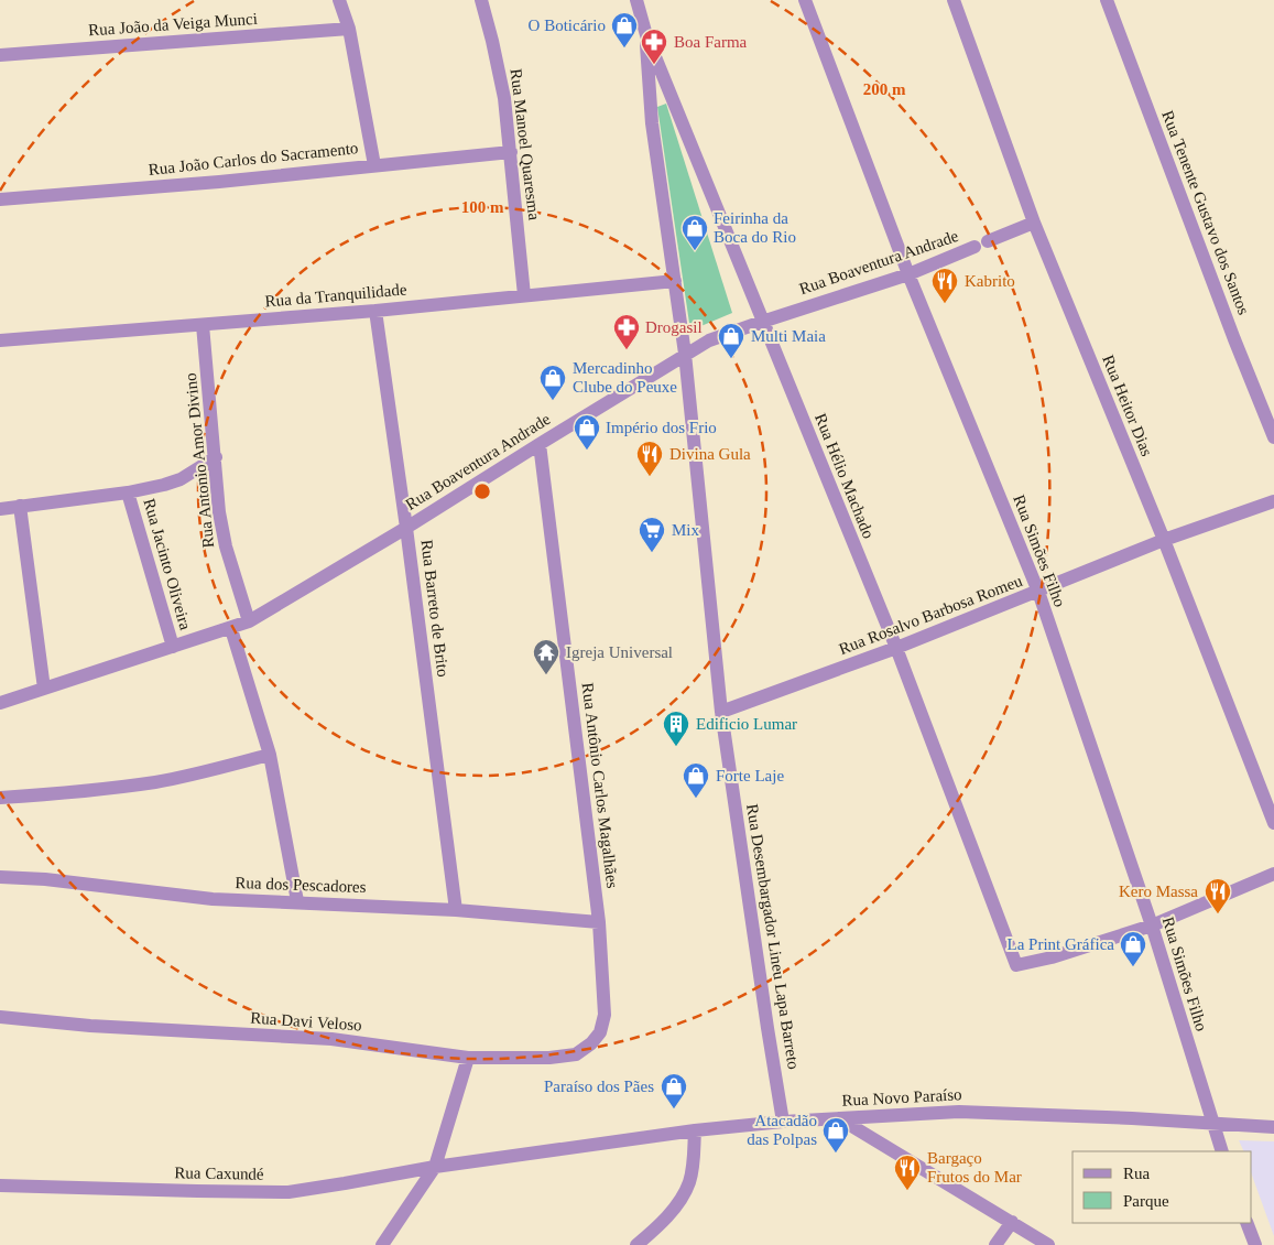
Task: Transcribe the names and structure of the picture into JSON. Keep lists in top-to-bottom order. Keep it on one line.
{"streets":{"street":["Rua João da Veiga Munci","Rua Manoel Quaresma","Rua João Carlos do Sacramento","Rua Tenente Gustavo dos Santos","Rua Boaventura Andrade","Rua da Tranquilidade","Rua Heitor Dias","Rua Antonio Amor Divino","Rua Hélio Machado","Rua Simões Filho","Rua Jacinto Oliveira","Rua Barreto de Brito","Rua Rosalvo Barbosa Romeu","Rua Antônio Carlos Magalhães","Rua dos Pescadores","Rua Desembargador Lineu Lapa Barreto","Rua Davi Veloso","Rua Novo Paraíso","Rua Caxundé"]},"crossings":[["Rua Manoel Quaresma","Rua João Carlos do Sacramento"],["Rua Manoel Quaresma","Rua da Tranquilidade"],["Rua Boaventura Andrade","Rua Antonio Amor Divino"],["Rua Boaventura Andrade","Rua Hélio Machado"],["Rua Boaventura Andrade","Rua Simões Filho"],["Rua Boaventura Andrade","Rua Jacinto Oliveira"],["Rua Boaventura Andrade","Rua Barreto de Brito"],["Rua Boaventura Andrade","Rua Antônio Carlos Magalhães"],["Rua Boaventura Andrade","Rua Desembargador Lineu Lapa Barreto"],["Rua da Tranquilidade","Rua Antonio Amor Divino"],["Rua da Tranquilidade","Rua Barreto de Brito"],["Rua da Tranquilidade","Rua Desembargador Lineu Lapa Barreto"],["Rua Heitor Dias","Rua Rosalvo Barbosa Romeu"],["Rua Hélio Machado","Rua Simões Filho"],["Rua Hélio Machado","Rua Rosalvo Barbosa Romeu"],["Rua Hélio Machado","Rua Desembargador Lineu Lapa Barreto"],["Rua Simões Filho","Rua Rosalvo Barbosa Romeu"],["Rua Simões Filho","Rua Novo Paraíso"],["Rua Barreto de Brito","Rua dos Pescadores"],["Rua Rosalvo Barbosa Romeu","Rua Desembargador Lineu Lapa Barreto"],["Rua Antônio Carlos Magalhães","Rua dos Pescadores"],["Rua Antônio Carlos Magalhães","Rua Davi Veloso"],["Rua Desembargador Lineu Lapa Barreto","Rua Novo Paraíso"],["Rua Novo Paraíso","Rua Caxundé"]],"places":{"shop":["O Boticário","Feirinha da Boca do Rio","Multi Maia","Mercadinho Clube do Peuxe","Império dos Frio","Forte Laje","La Print Gráfica","Paraíso dos Pães","Atacadão das Polpas"],"pharmacy":["Boa Farma","Drogasil"],"restaurant":["Kabrito","Divina Gula","Kero Massa","Bargaço Frutos do Mar"],"supermarket":["Mix"],"temple":["Igreja Universal"],"building":["Edificio Lumar"]},"legend":["Rua","Parque"],"rings":["200 m","100 m"]}
